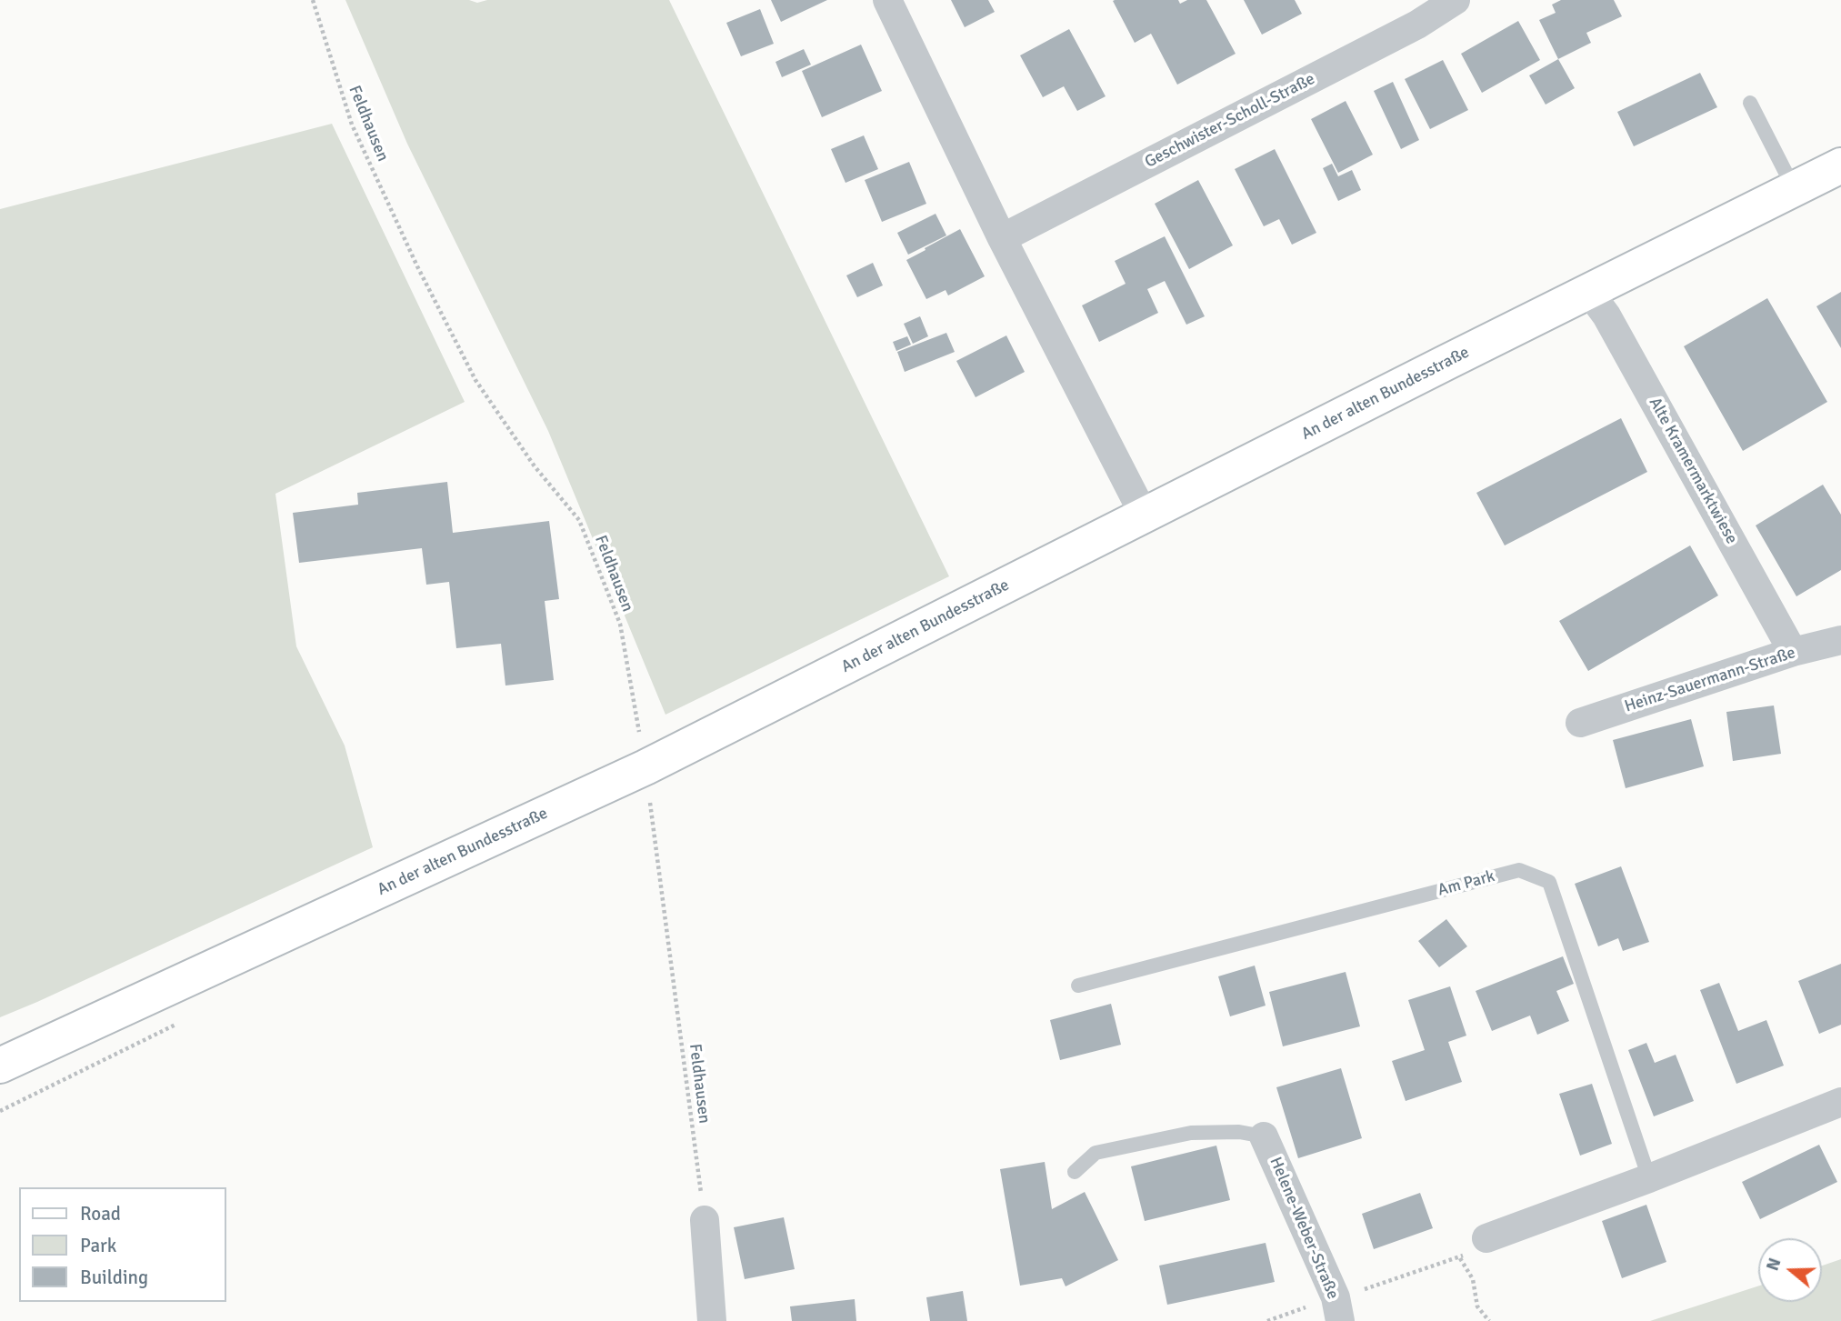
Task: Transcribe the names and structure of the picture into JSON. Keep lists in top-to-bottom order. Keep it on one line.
{"streets":{"street":["Geschwister-Scholl-Straße","An der alten Bundesstraße","Alte Kramermarktwiese","Heinz-Sauermann-Straße","Helene-Weber-Straße"],"lane":["Am Park"],"path":["Feldhausen"]},"crossings":[["Feldhausen","An der alten Bundesstraße"],["An der alten Bundesstraße","Alte Kramermarktwiese"],["Alte Kramermarktwiese","Heinz-Sauermann-Straße"]],"legend":["Road","Park","Building"],"north":"left"}
